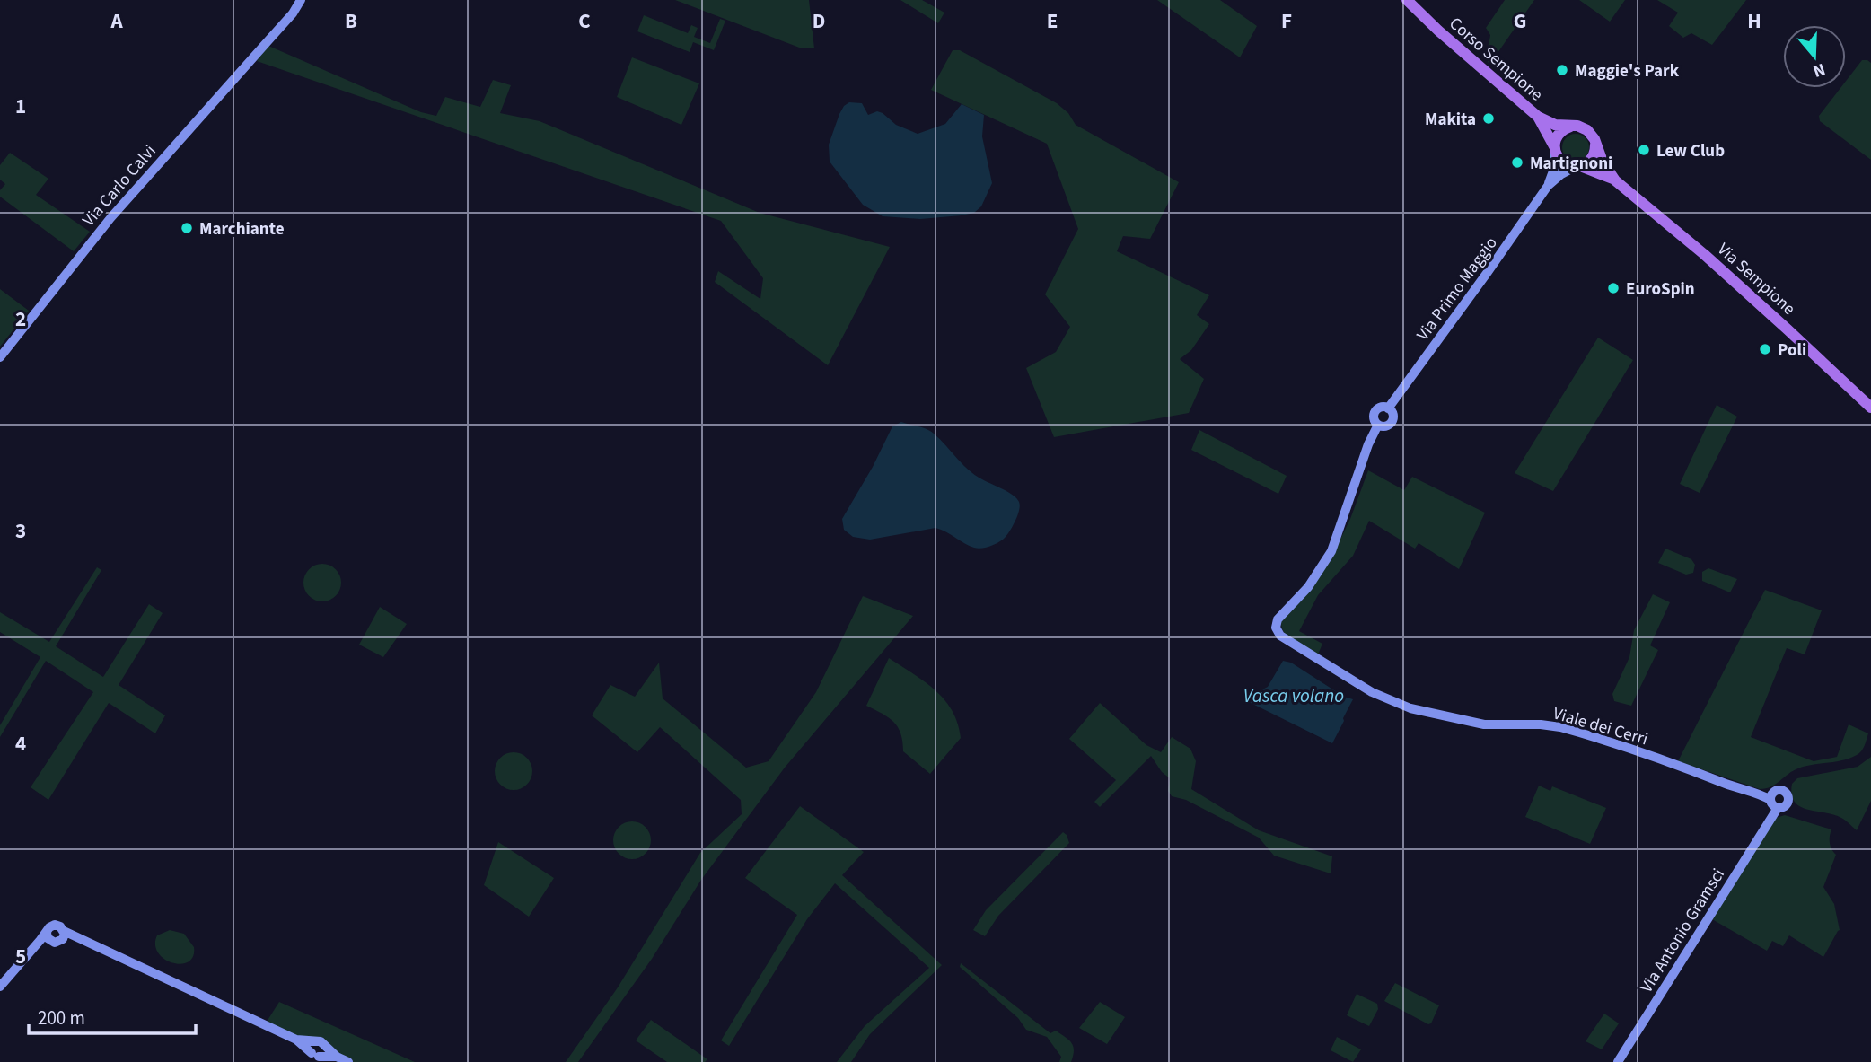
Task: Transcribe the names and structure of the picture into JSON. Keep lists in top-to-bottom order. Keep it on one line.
{"streets":{"main road":["Corso Sempione","Via Sempione"],"street":["Via Carlo Calvi","Via Primo Maggio","Viale dei Cerri","Via Antonio Gramsci"]},"crossings":[["Corso Sempione","Via Sempione"],["Corso Sempione","Via Primo Maggio"],["Via Sempione","Via Primo Maggio"],["Via Primo Maggio","Viale dei Cerri"],["Viale dei Cerri","Via Antonio Gramsci"]],"water":["Vasca volano"],"places":["Maggie's Park","Makita","Lew Club","Martignoni","Marchiante","EuroSpin","Poli"],"scale_bar":"200 m","north":"bottom","grid":{"columns":["A","B","C","D","E","F","G","H"],"rows":["1","2","3","4","5"]}}
